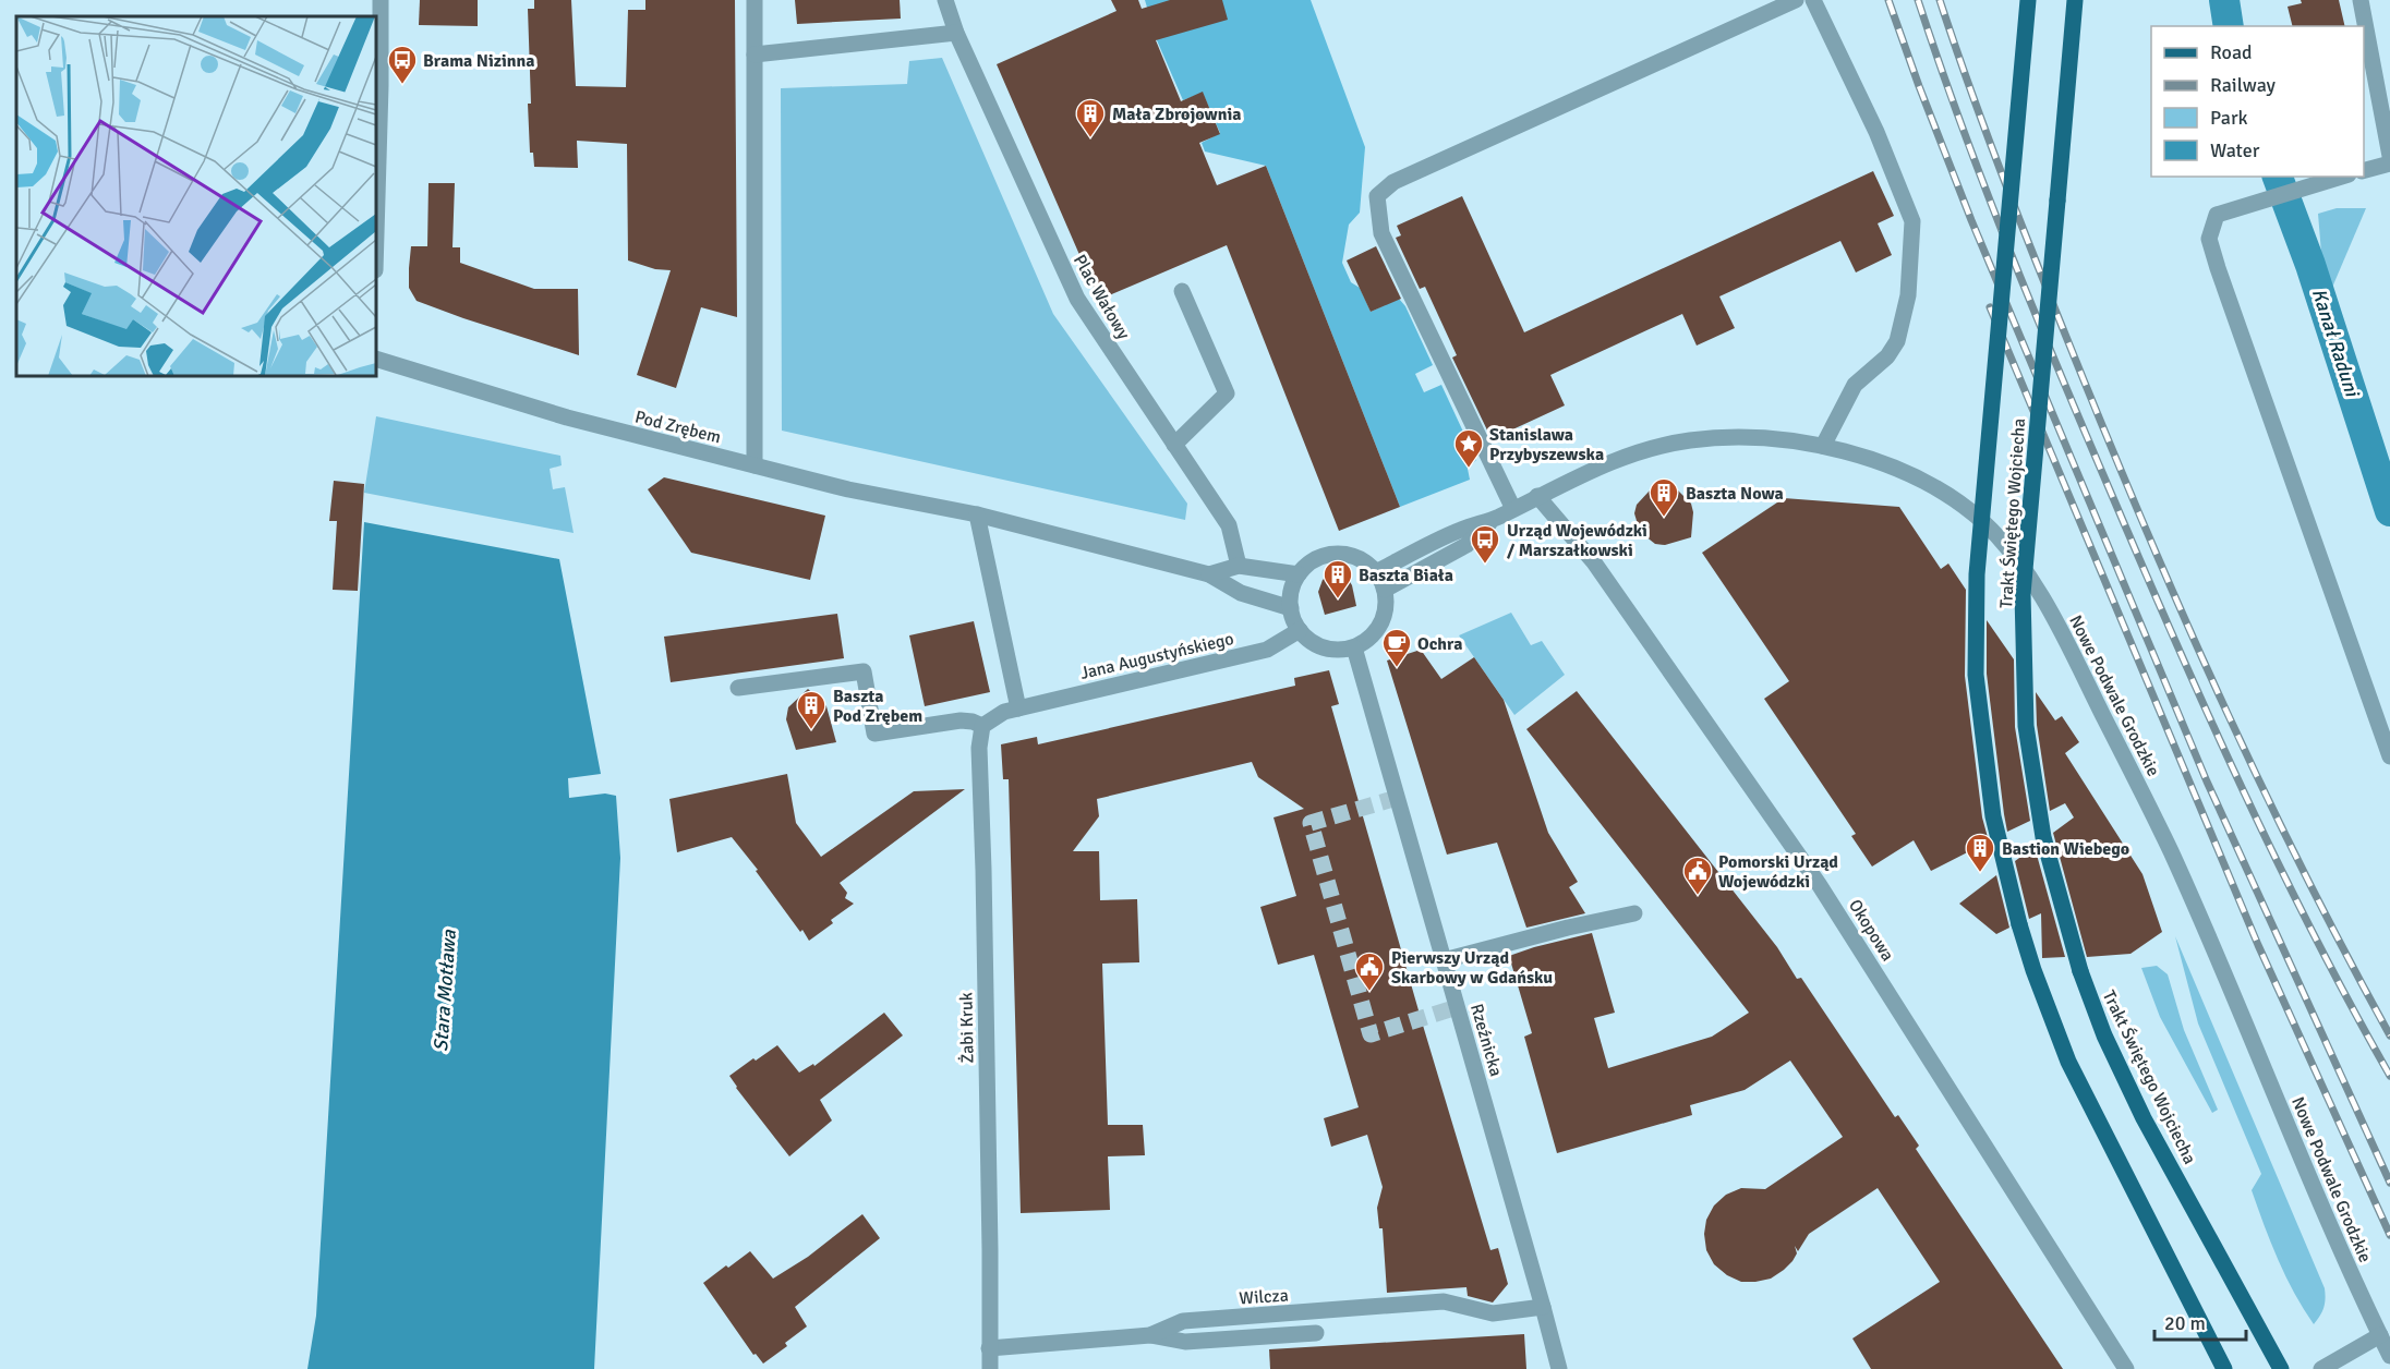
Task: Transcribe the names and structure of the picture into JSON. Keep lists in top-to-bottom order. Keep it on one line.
{"streets":{"main road":["Trakt Świętego Wojciecha"],"street":["Plac Wałowy","Pod Zrębem","Jana Augustyńskiego","Nowe Podwale Grodzkie","Okopowa","Żabi Kruk","Rzeźnicka","Wilcza"]},"crossings":[["Pod Zrębem","Jana Augustyńskiego"],["Pod Zrębem","Rzeźnicka"],["Jana Augustyńskiego","Rzeźnicka"],["Nowe Podwale Grodzkie","Okopowa"],["Żabi Kruk","Wilcza"],["Rzeźnicka","Wilcza"]],"water":["Kanał Raduni","Stara Motława"],"places":{"bus stop":["Brama Nizinna","Urząd Wojewódzki / Marszałkowski"],"building":["Mała Zbrojownia","Baszta Nowa","Baszta Biała","Baszta Pod Zrębem","Bastion Wiebego"],"place":["Stanislawa Przybyszewska"],"cafe":["Ochra"],"public building":["Pomorski Urząd Wojewódzki","Pierwszy Urząd Skarbowy w Gdańsku"]},"legend":["Road","Railway","Park","Water"],"scale_bar":"20 m"}
